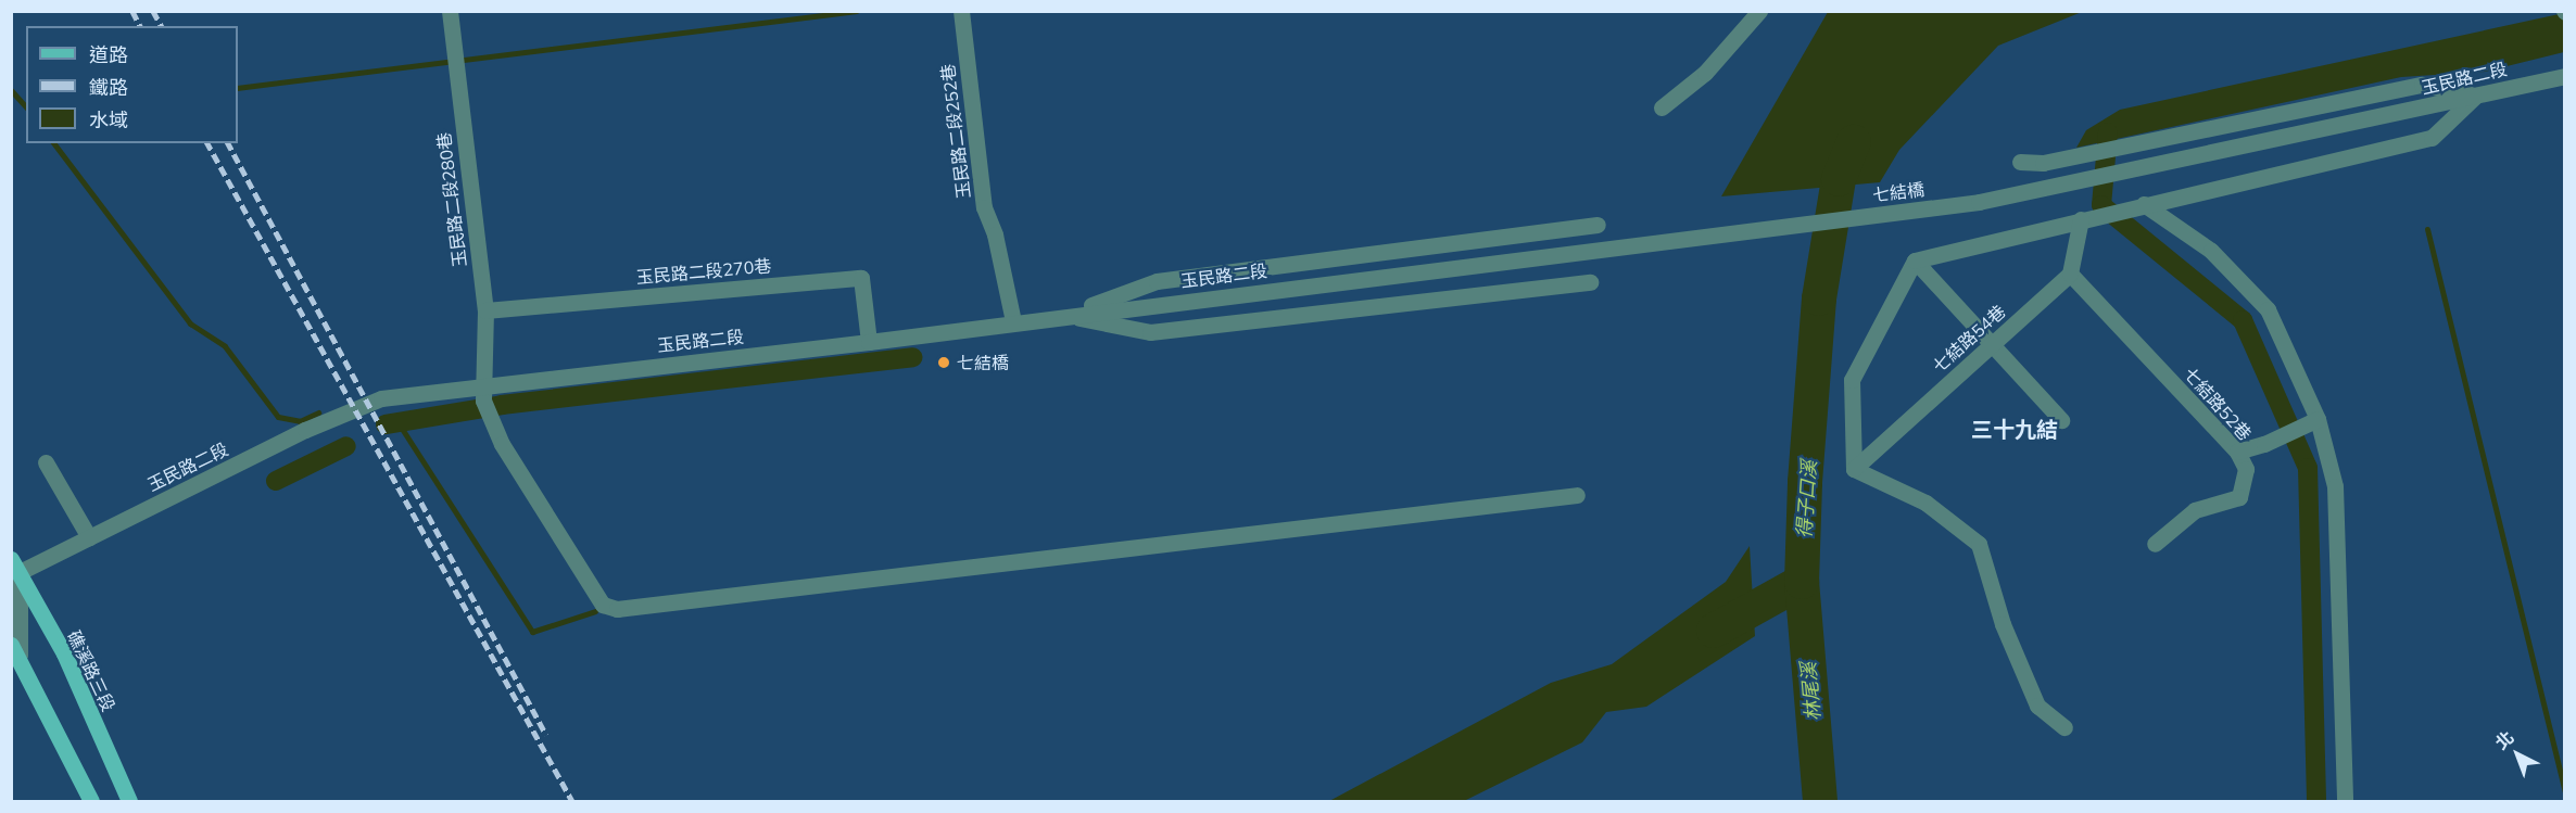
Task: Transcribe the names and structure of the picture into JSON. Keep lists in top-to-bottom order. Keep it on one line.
{"streets":{"main road":["礁溪路三段"],"street":["玉民路二段","玉民路二段252巷","七結橋","玉民路二段280巷","玉民路二段270巷","七結路54巷","七結路52巷"]},"crossings":[["玉民路二段","玉民路二段252巷"],["玉民路二段","七結橋"],["玉民路二段","玉民路二段280巷"],["玉民路二段","玉民路二段270巷"],["玉民路二段","礁溪路三段"],["玉民路二段280巷","玉民路二段270巷"],["七結路54巷","七結路52巷"]],"districts":["三十九結"],"water":["得子口溪","林尾溪"],"places":["七結橋"],"legend":["道路","鐵路","水域"],"north":"top left"}
